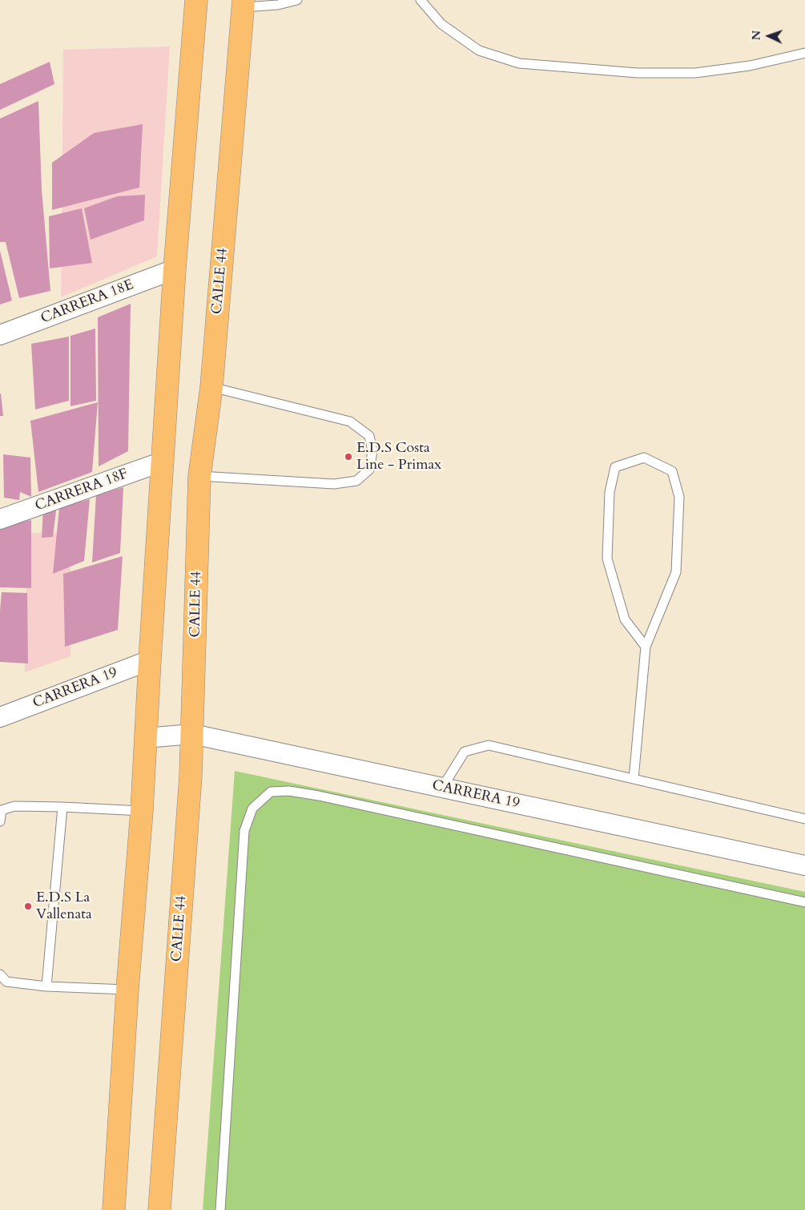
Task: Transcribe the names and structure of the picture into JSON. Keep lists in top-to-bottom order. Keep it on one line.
{"streets":{"main road":["CALLE 44"],"street":["CARRERA 18E","CARRERA 18F","CARRERA 19"]},"crossings":[["CALLE 44","CARRERA 19"]],"places":["E.D.S Costa Line - Primax","E.D.S La Vallenata"],"north":"left"}
